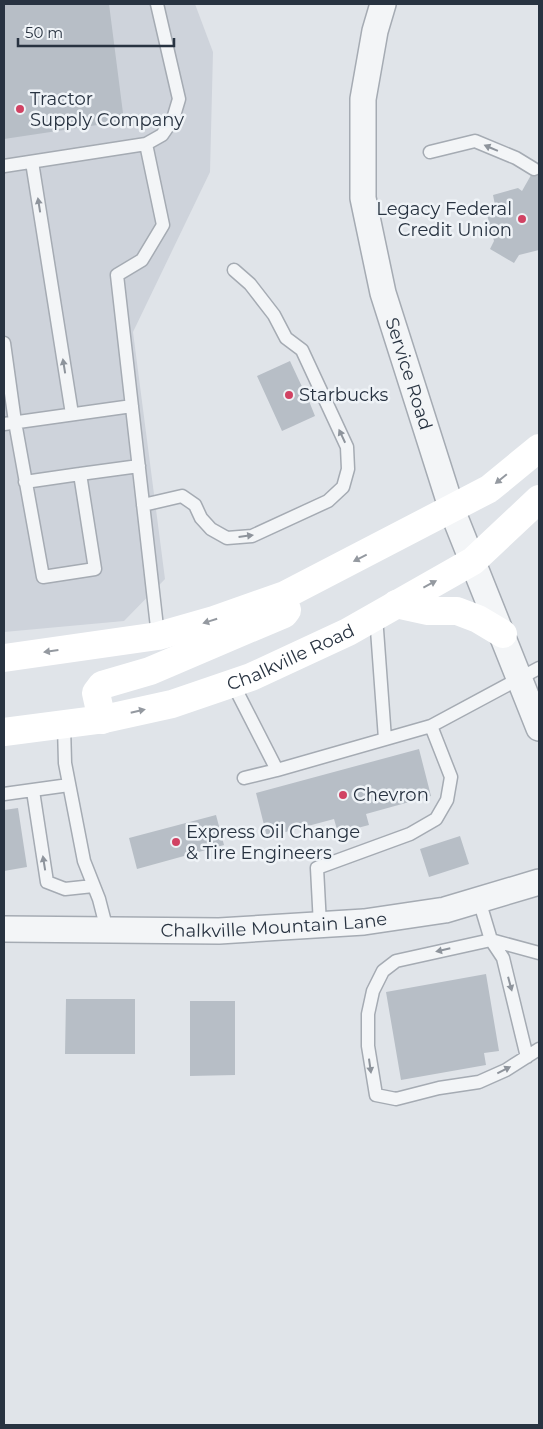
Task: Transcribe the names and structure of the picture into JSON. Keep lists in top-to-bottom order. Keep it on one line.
{"streets":{"main road":["Chalkville Road"],"street":["Service Road","Chalkville Mountain Lane"]},"crossings":[["Service Road","Chalkville Road"]],"places":["Tractor Supply Company","Legacy Federal Credit Union","Starbucks","Chevron","Express Oil Change & Tire Engineers"],"scale_bar":"50 m"}
